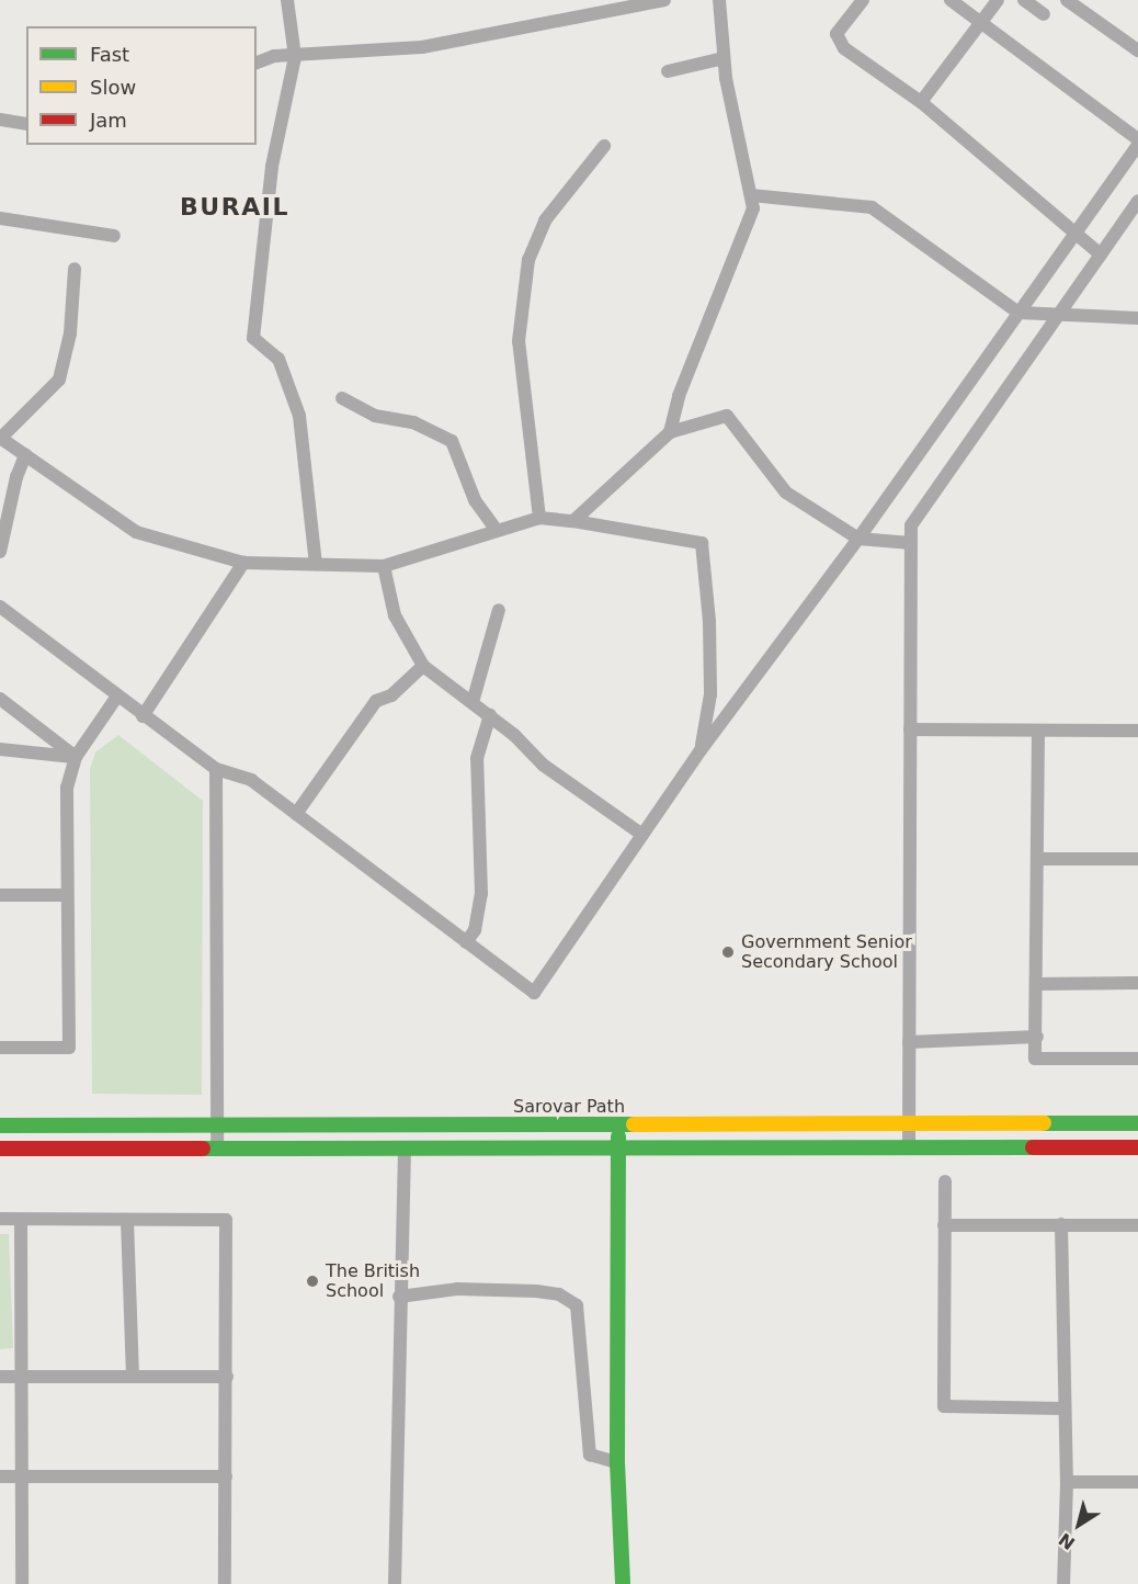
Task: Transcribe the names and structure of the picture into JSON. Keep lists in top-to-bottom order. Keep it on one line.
{"streets":{"main road":["Sarovar Path"]},"districts":["BURAIL"],"places":["Government Senior Secondary School","The British School"],"legend":["Fast","Slow","Jam"],"north":"bottom left"}
